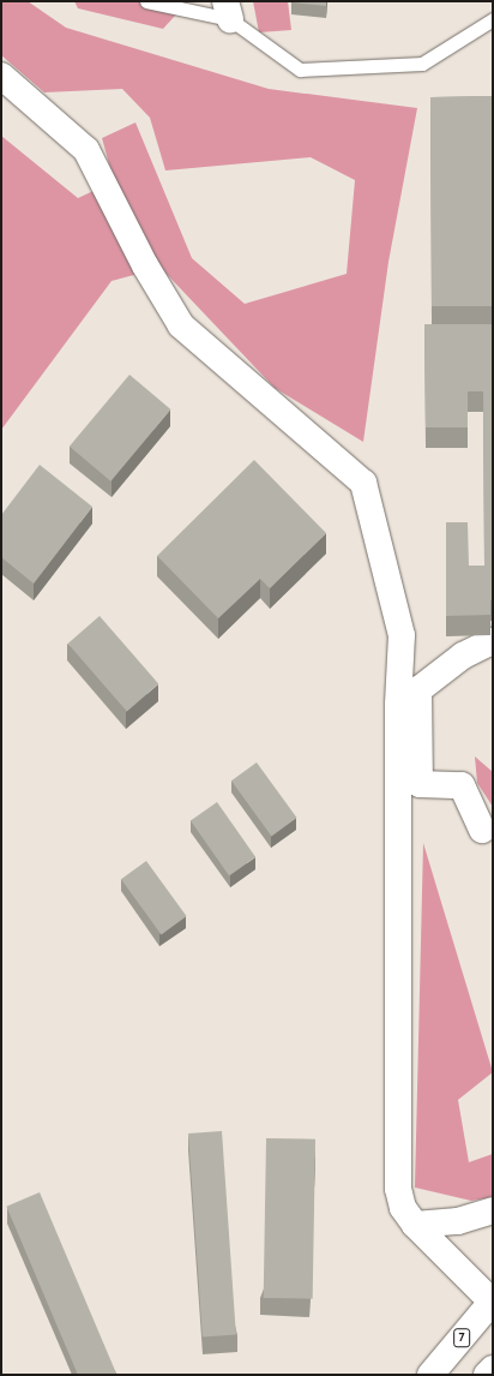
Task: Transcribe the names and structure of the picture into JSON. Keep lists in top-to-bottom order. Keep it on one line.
{"streets":{"street":["7"]}}
